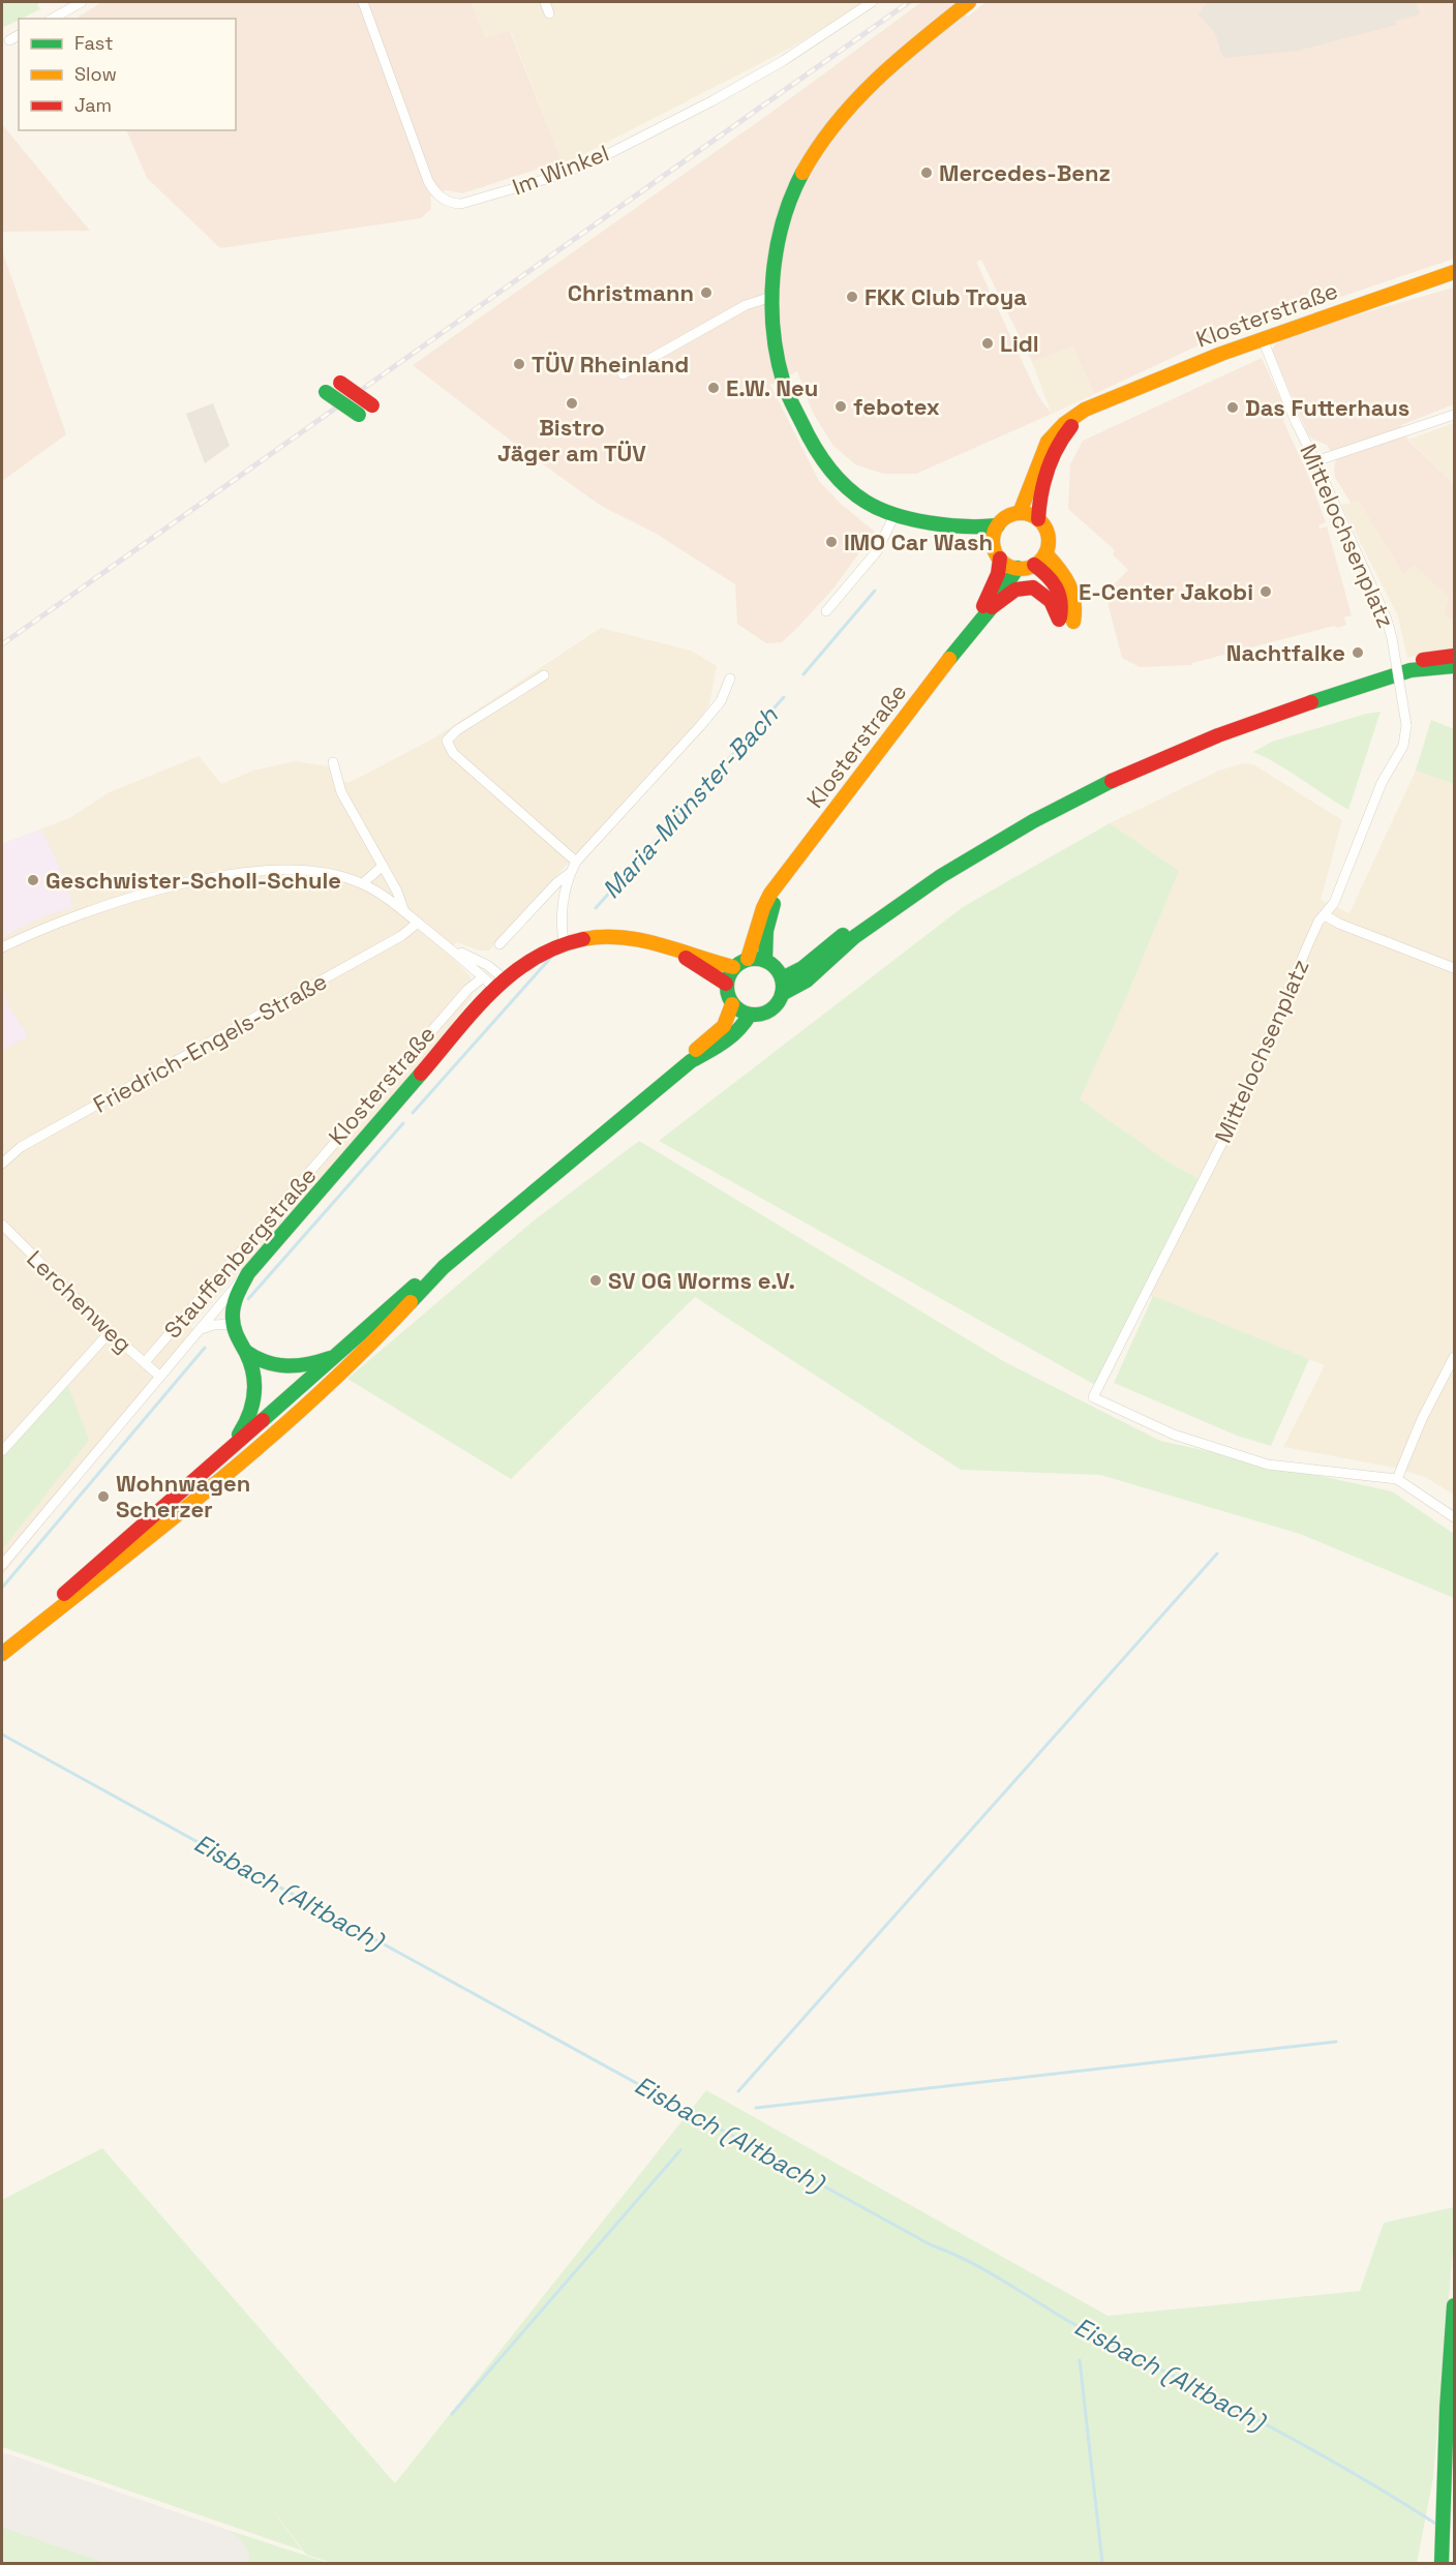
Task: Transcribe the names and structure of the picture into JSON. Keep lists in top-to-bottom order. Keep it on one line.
{"streets":{"main road":["Klosterstraße"],"street":["Im Winkel","Mittelochsenplatz","Friedrich-Engels-Straße","Stauffenbergstraße","Lerchenweg"]},"crossings":[["Klosterstraße","Mittelochsenplatz"],["Klosterstraße","Lerchenweg"],["Stauffenbergstraße","Lerchenweg"]],"water":["Maria-Münster-Bach","Eisbach (Altbach)"],"places":["Mercedes-Benz","Christmann","FKK Club Troya","Lidl","TÜV Rheinland","E.W. Neu","Bistro Jäger am TÜV","febotex","Das Futterhaus","IMO Car Wash","E-Center Jakobi","Nachtfalke","Geschwister-Scholl-Schule","SV OG Worms e.V.","Wohnwagen Scherzer"],"legend":["Fast","Slow","Jam"]}
